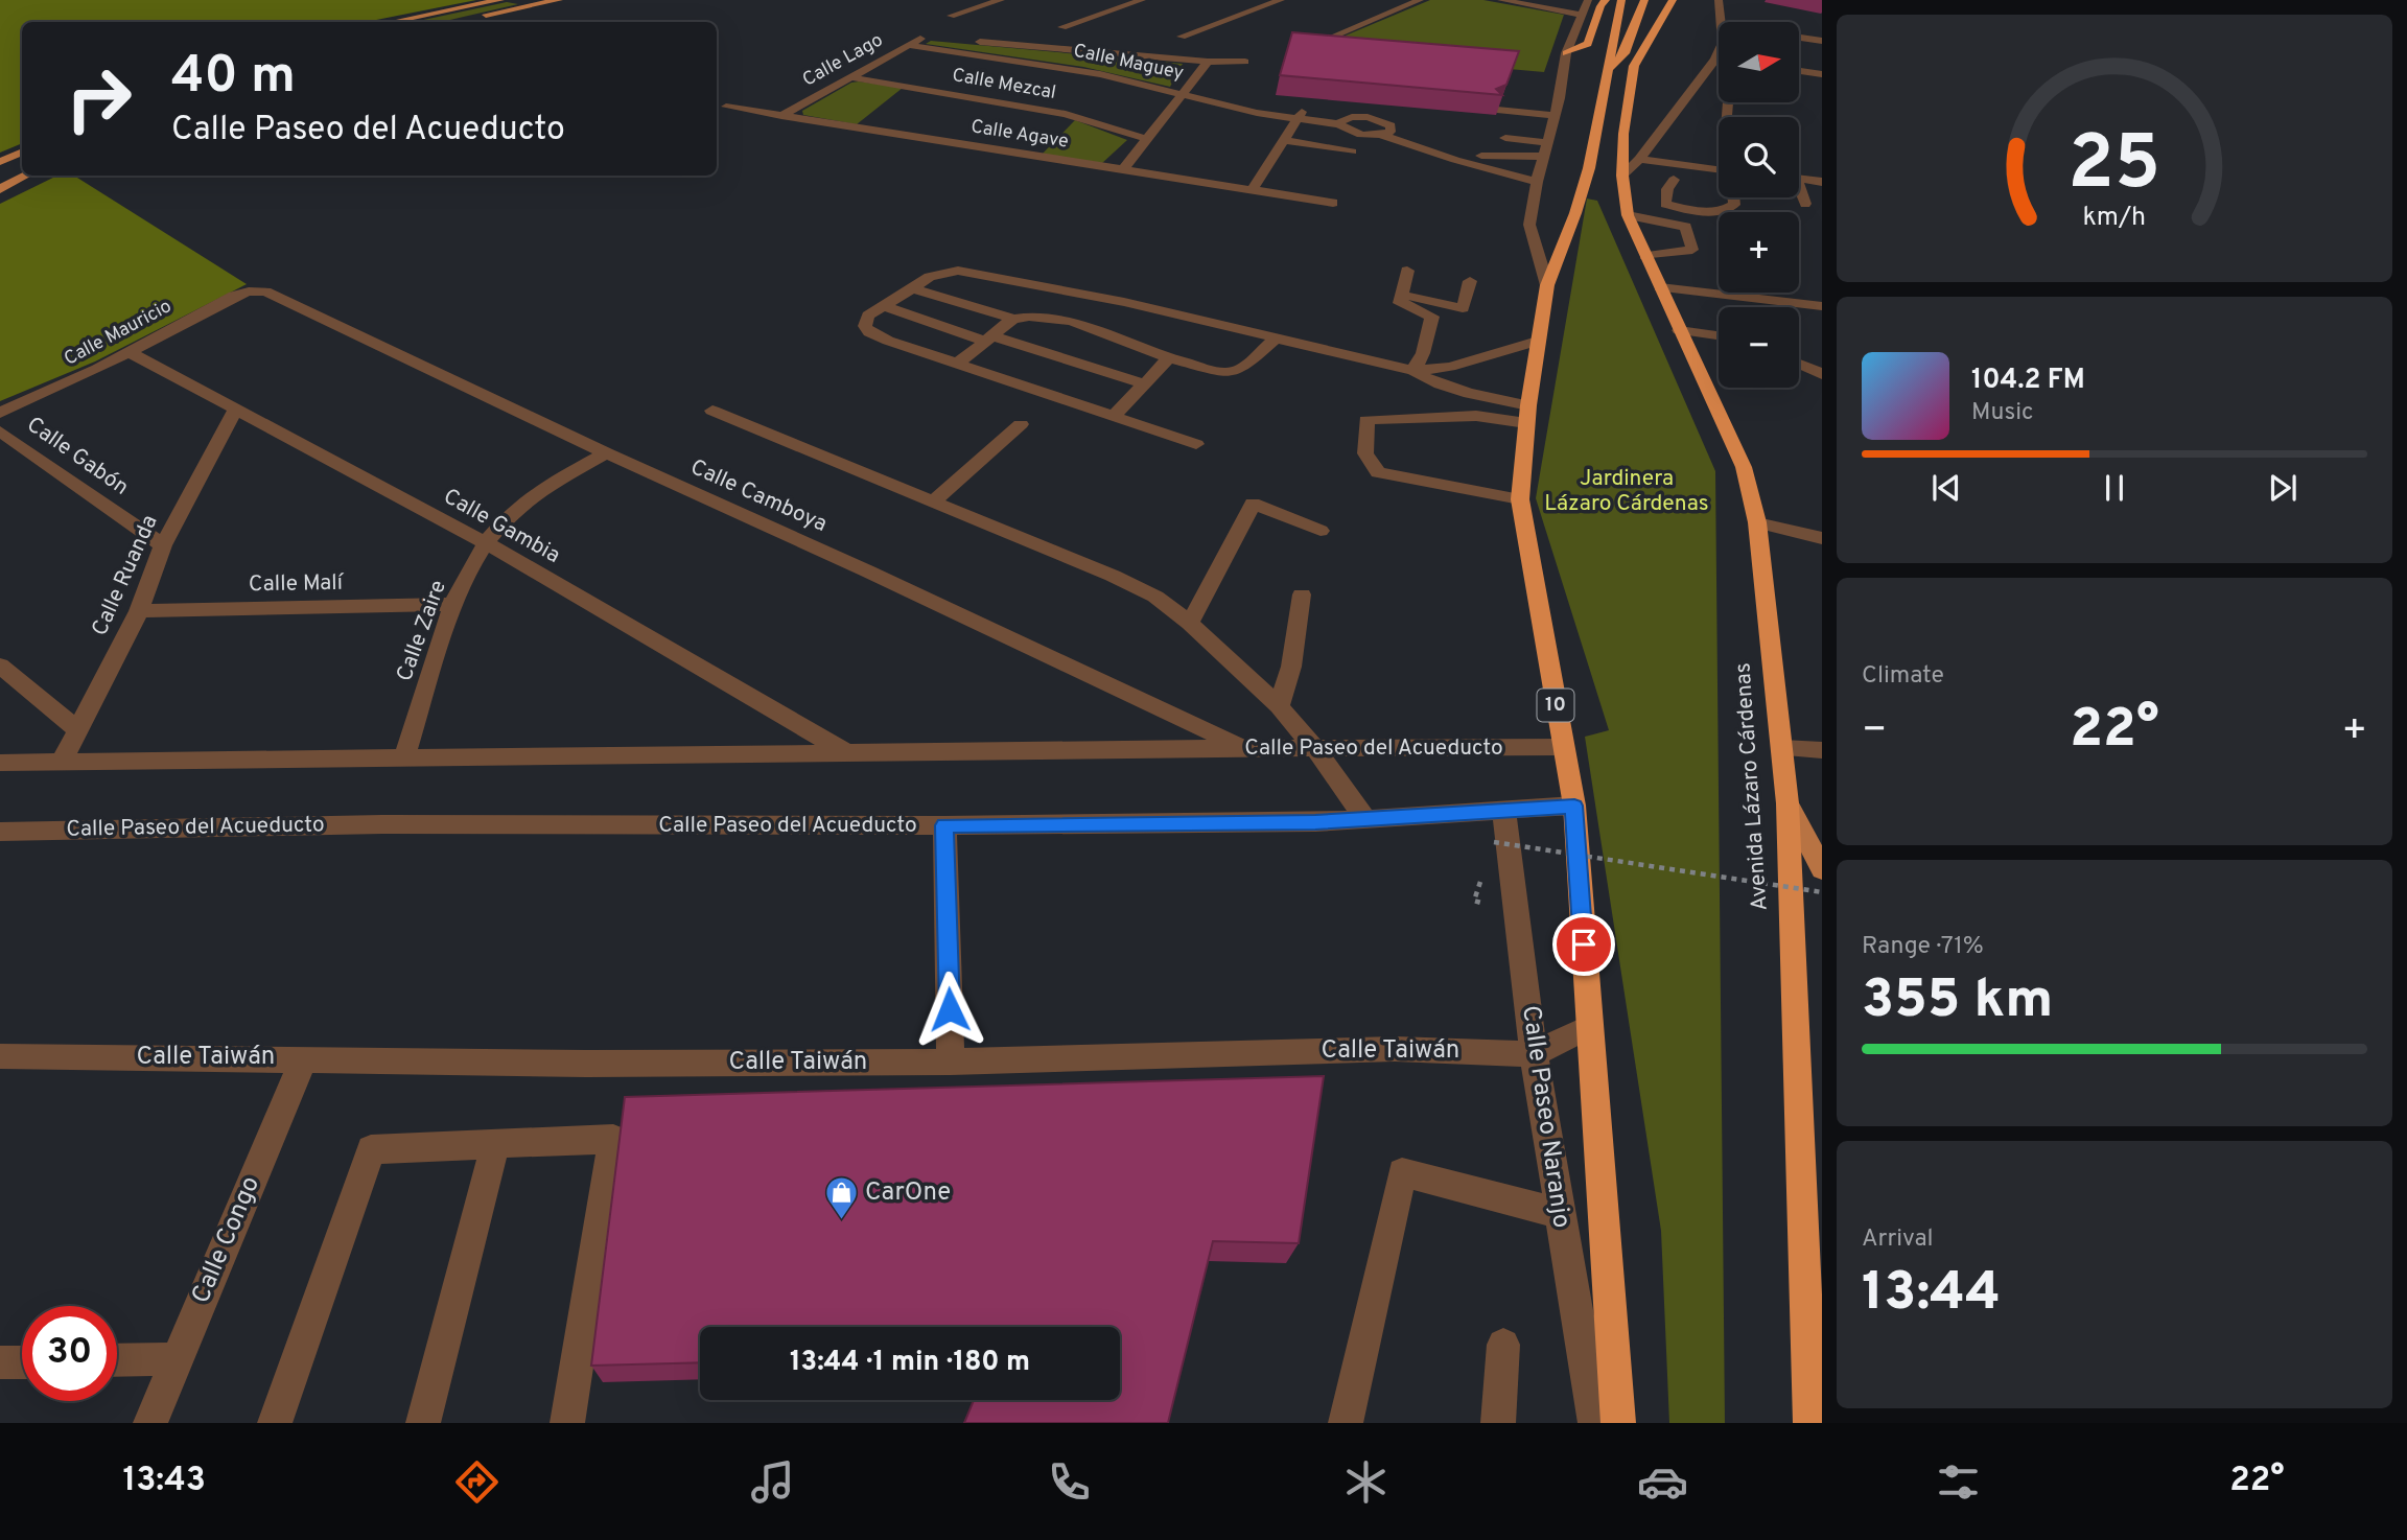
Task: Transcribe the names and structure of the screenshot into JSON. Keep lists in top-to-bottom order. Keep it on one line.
{"streets":{"highway":["10","Avenida Lázaro Cárdenas"],"street":["Calle Lago","Calle Maguey","Calle Mezcal","Calle Agave","Calle Mauricio","Calle Gabón","Calle Camboya","Calle Gambia","Calle Ruanda","Calle Malí","Calle Zaire","Calle Paseo del Acueducto","Calle Taiwán","Calle Paseo Naranjo","Calle Congo"]},"crossings":[["Calle Lago","Calle Maguey"],["Calle Lago","Calle Mezcal"],["Calle Lago","Calle Agave"],["Calle Mauricio","Calle Camboya"],["Calle Mauricio","Calle Gambia"],["Calle Gabón","Calle Ruanda"],["Calle Camboya","Calle Zaire"],["Calle Camboya","Calle Paseo del Acueducto"],["Calle Gambia","Calle Ruanda"],["Calle Gambia","Calle Zaire"],["Calle Gambia","Calle Paseo del Acueducto"],["Calle Ruanda","Calle Malí"],["Calle Ruanda","Calle Paseo del Acueducto"],["Calle Malí","Calle Zaire"],["Calle Zaire","Calle Paseo del Acueducto"],["10","Calle Paseo del Acueducto"],["10","Calle Taiwán"],["Calle Paseo del Acueducto","Calle Paseo Naranjo"],["Calle Taiwán","Calle Paseo Naranjo"],["Calle Taiwán","Calle Congo"]],"parks":["Jardinera Lázaro Cárdenas"],"places":{"shop":["CarOne"]},"north":"right","page":{"map_buttons":["+","−"],"turn":["40 m","Calle Paseo del Acueducto"],"song":["104.2 FM","Music"],"tile":["Climate",["Range · 71%","355 km"],["Arrival","13:44"]],"heat":["−","22°","+"],"limit":"30","trip":"13:44 · 1 min · 180 m","tabs":["13:43","22°"],"gauge":["25","km/h"]}}
